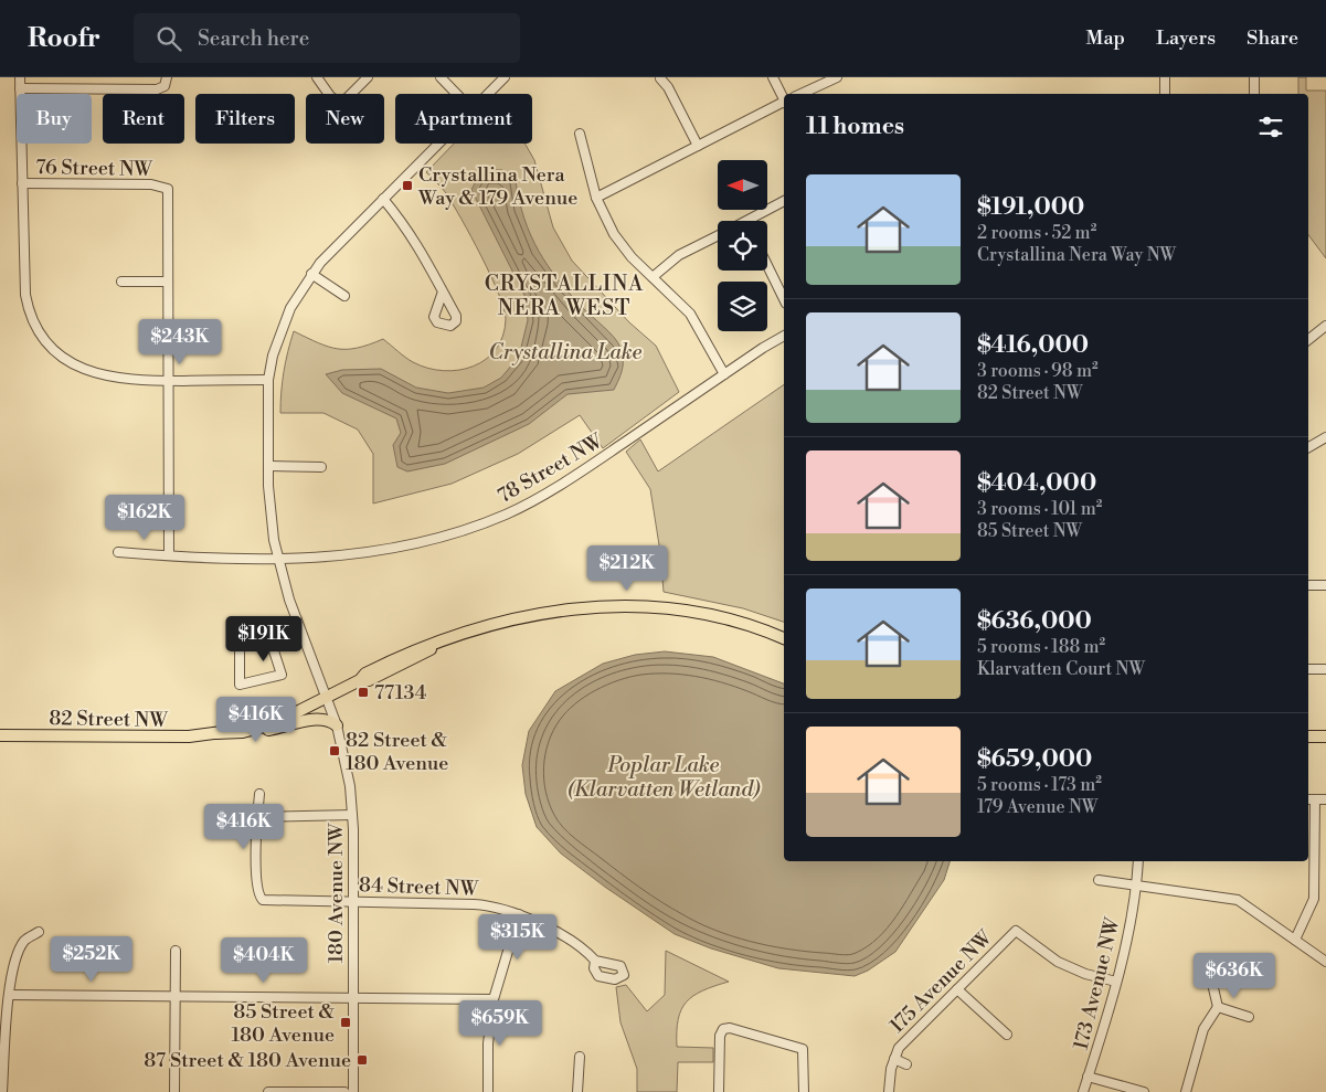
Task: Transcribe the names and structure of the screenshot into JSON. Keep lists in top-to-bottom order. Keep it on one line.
{"streets":{"main road":["82 Street NW"],"street":["76 Street NW","78 Street NW","84 Street NW","180 Avenue NW","175 Avenue NW","173 Avenue NW"]},"crossings":[["78 Street NW","180 Avenue NW"],["82 Street NW","180 Avenue NW"],["84 Street NW","180 Avenue NW"],["175 Avenue NW","173 Avenue NW"]],"districts":["CRYSTALLINA NERA WEST"],"water":["Crystallina Lake","Poplar Lake (Klarvatten Wetland)"],"places":{"transit":["Crystallina Nera Way & 179 Avenue","77134","82 Street & 180 Avenue","85 Street & 180 Avenue","87 Street & 180 Avenue"]},"north":"left","page":{"header":"Roofr","search":"Search here","nav":["Map","Layers","Share"],"chip":["Buy","Rent","Filters","New","Apartment"],"heading":"11 homes","list":[{"name":"$191,000","note":"2 rooms · 52 m² · Crystallina Nera Way NW"},{"name":"$416,000","note":"3 rooms · 98 m² · 82 Street NW"},{"name":"$404,000","note":"3 rooms · 101 m² · 85 Street NW"},{"name":"$636,000","note":"5 rooms · 188 m² · Klarvatten Court NW"},{"name":"$659,000","note":"5 rooms · 173 m² · 179 Avenue NW"}],"price":["$243K","$162K","$212K","$191K","$416K","$416K","$315K","$252K","$404K","$636K","$659K"]}}
